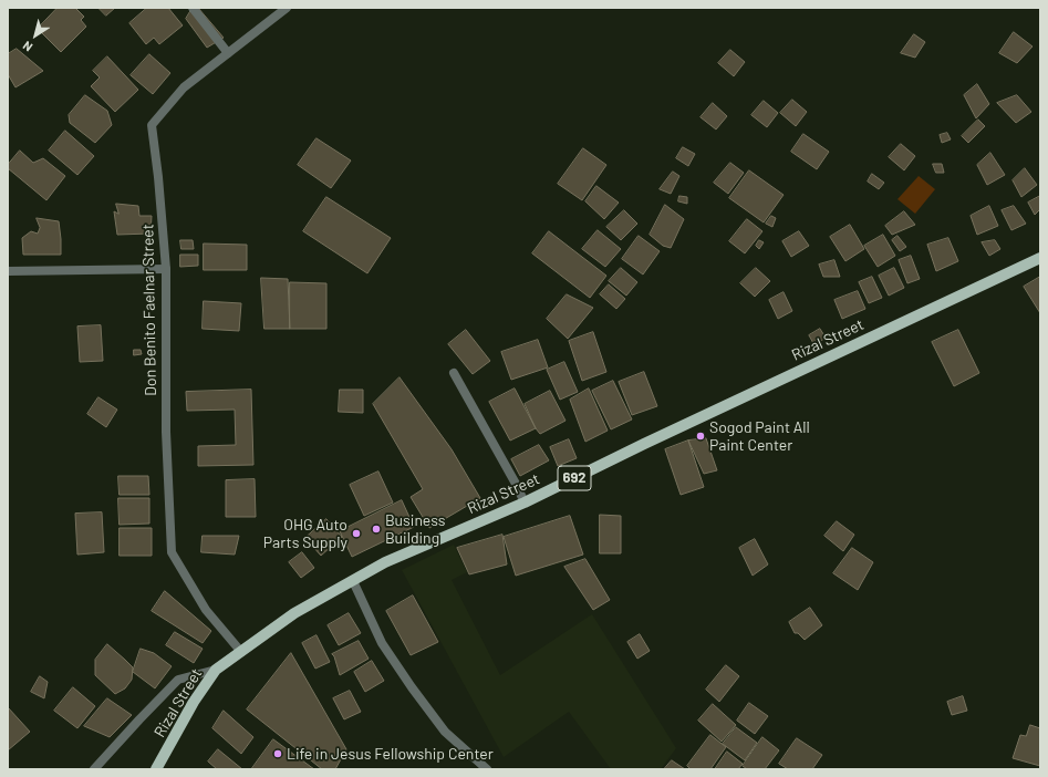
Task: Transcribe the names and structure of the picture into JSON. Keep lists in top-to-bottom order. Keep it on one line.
{"streets":{"main road":["Rizal Street","692"],"street":["Don Benito Faelnar Street"]},"crossings":[["Don Benito Faelnar Street","Rizal Street"]],"places":["Sogod Paint All Paint Center","Business Building","OHG Auto Parts Supply","Life in Jesus Fellowship Center"],"north":"bottom left"}
